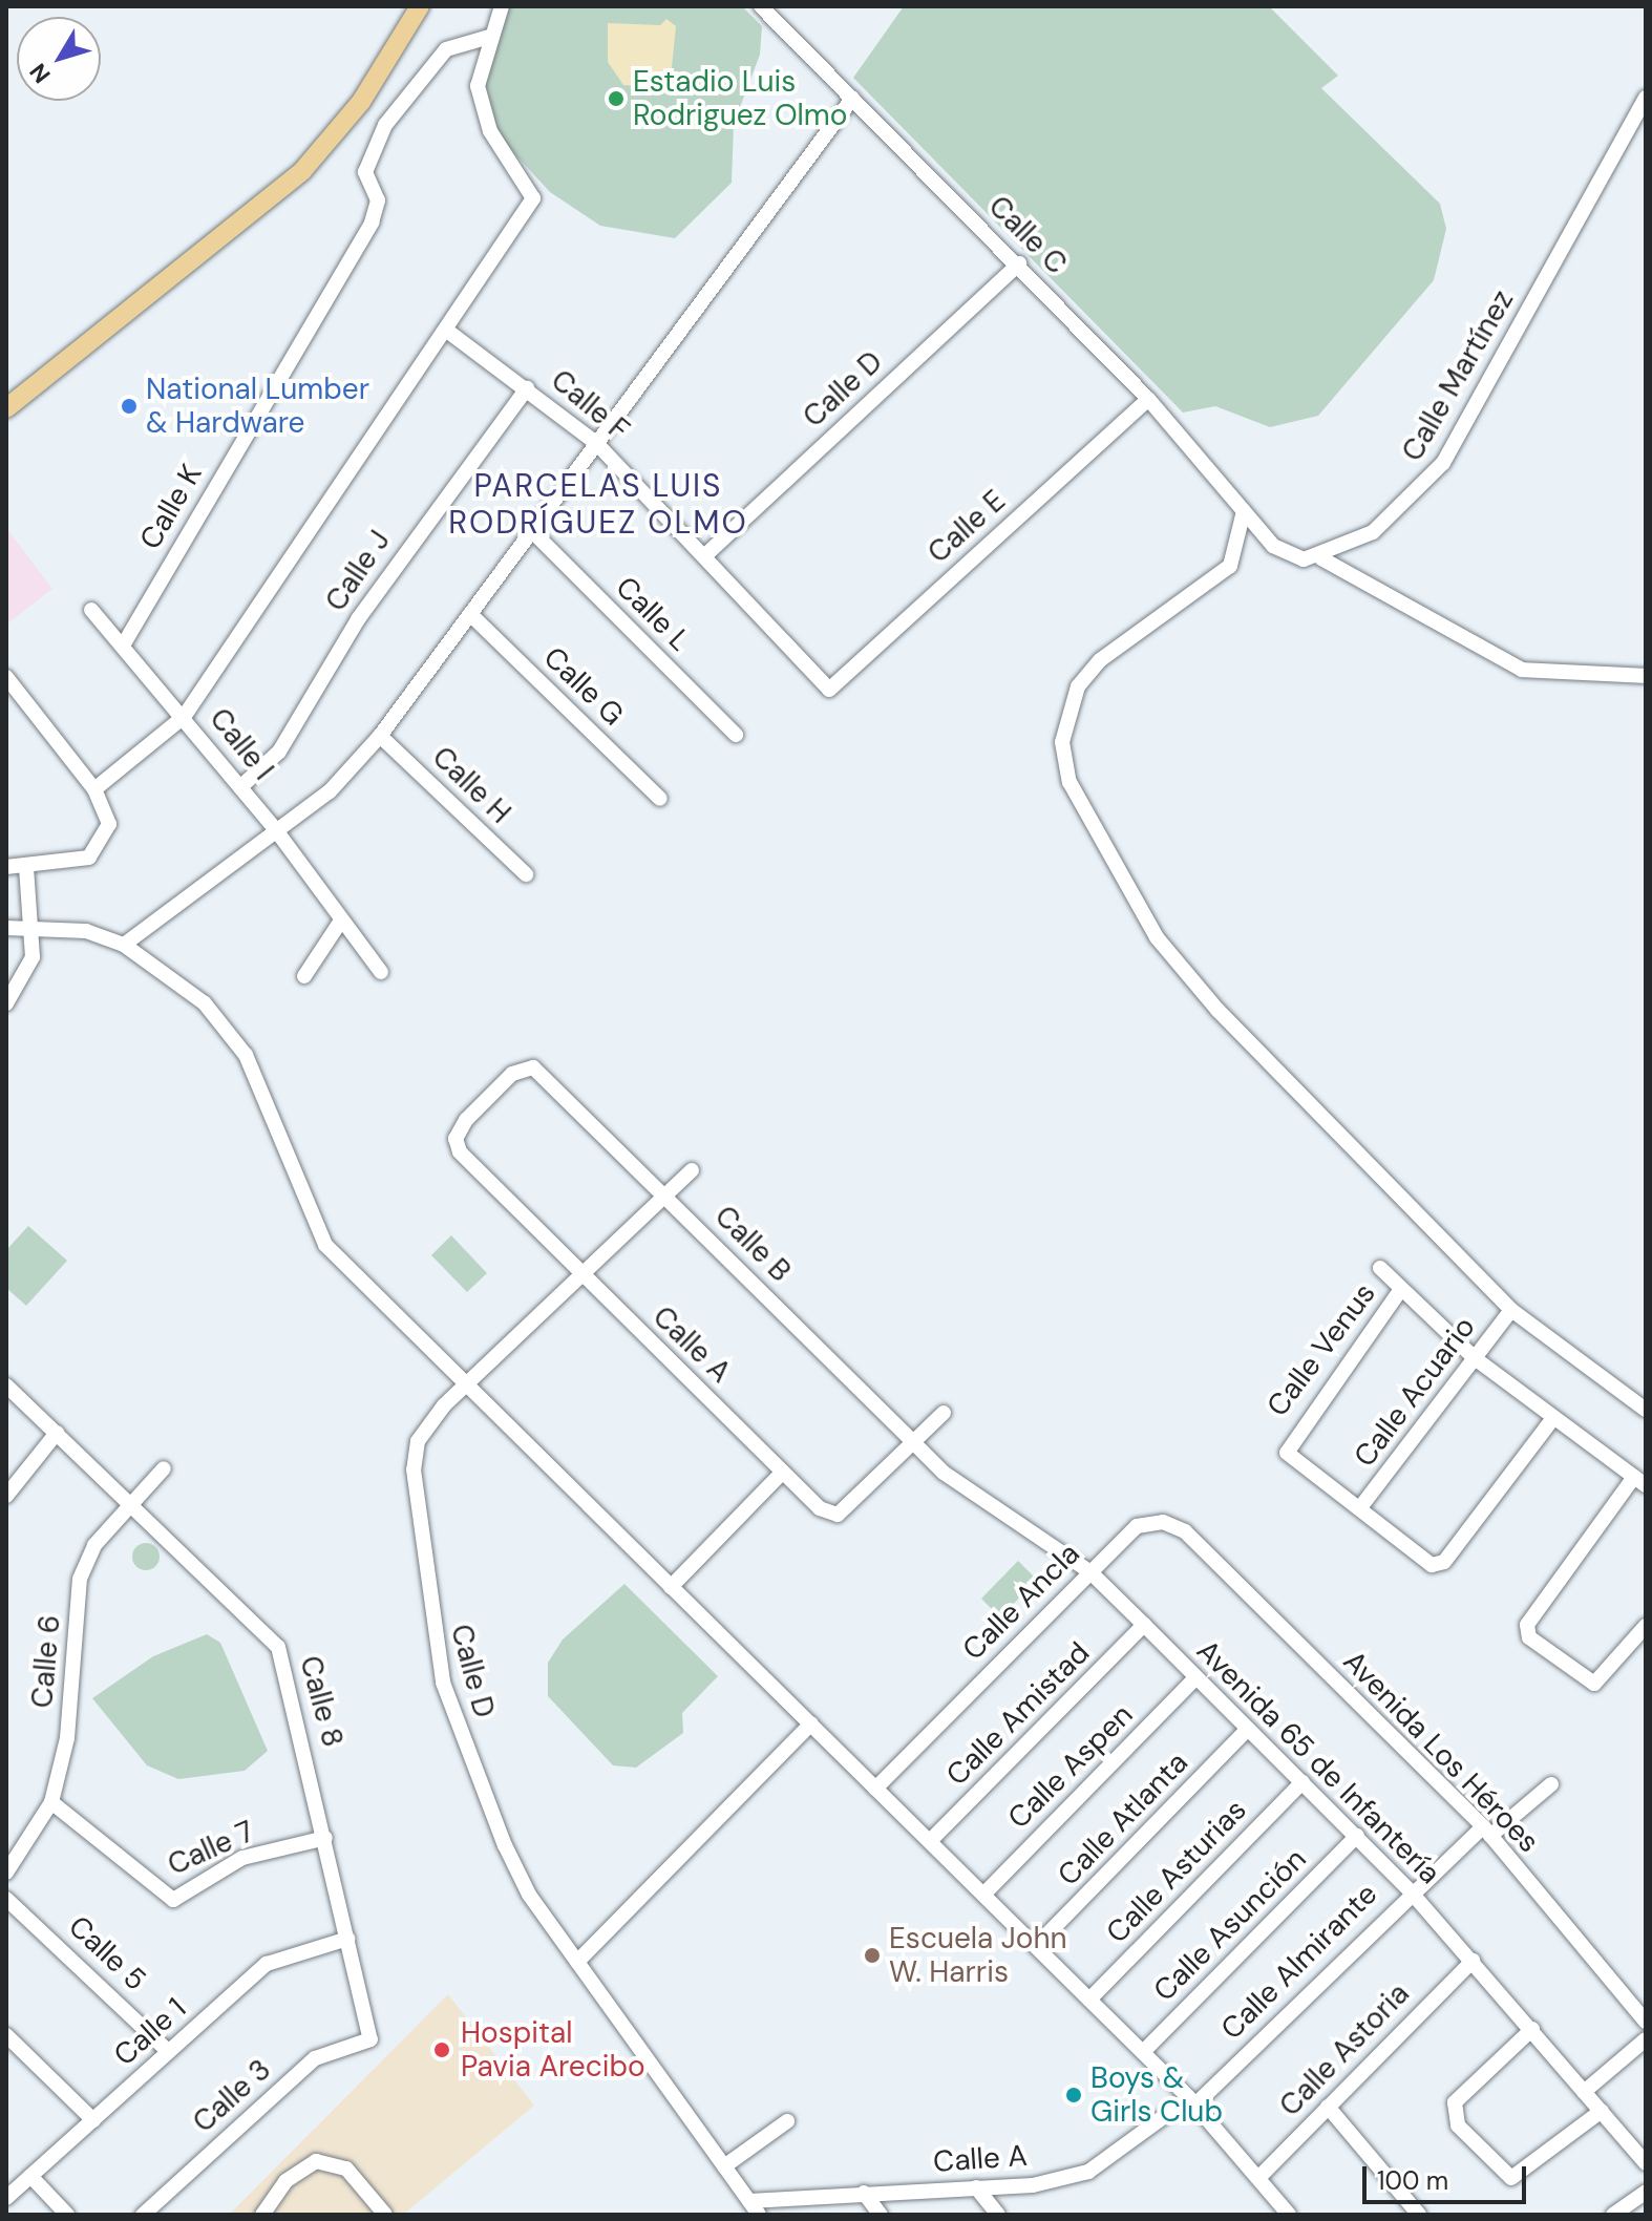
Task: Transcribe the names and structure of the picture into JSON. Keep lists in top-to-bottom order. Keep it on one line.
{"streets":{"street":["Calle C","Calle Martínez","Calle D","Calle F","Calle K","Calle E","Calle J","Calle L","Calle G","Calle I","Calle H","Calle B","Calle A","Calle Venus","Calle Acuario","Calle Ancla","Calle 6","Calle 8","Calle Amistad","Avenida Los Héroes","Avenida 65 de Infantería","Calle Aspen","Calle Atlanta","Calle 7","Calle Asturias","Calle Asunción","Calle 5","Calle Almirante","Calle 1","Calle Astoria","Calle 3"]},"crossings":[["Calle C","Calle D"],["Calle C","Calle E"],["Calle D","Calle F"],["Calle D","Calle B"],["Calle D","Calle A"],["Calle F","Calle E"],["Calle F","Calle J"],["Calle K","Calle I"],["Calle J","Calle I"],["Calle B","Calle A"],["Calle B","Avenida 65 de Infantería"],["Calle A","Calle Almirante"],["Calle Venus","Calle Acuario"],["Calle Ancla","Avenida Los Héroes"],["Calle Ancla","Avenida 65 de Infantería"],["Calle 6","Calle 8"],["Calle 6","Calle 7"],["Calle 8","Calle 7"],["Calle 8","Calle 1"],["Calle 8","Calle 3"],["Calle Amistad","Avenida 65 de Infantería"],["Avenida Los Héroes","Calle Almirante"],["Avenida 65 de Infantería","Calle Aspen"],["Avenida 65 de Infantería","Calle Atlanta"],["Avenida 65 de Infantería","Calle Asturias"],["Avenida 65 de Infantería","Calle Asunción"],["Avenida 65 de Infantería","Calle Almirante"],["Avenida 65 de Infantería","Calle Astoria"],["Calle 5","Calle 1"]],"districts":["PARCELAS LUIS RODRÍGUEZ OLMO"],"places":["Estadio Luis Rodriguez Olmo","National Lumber & Hardware","Escuela John W. Harris","Hospital Pavia Arecibo","Boys & Girls Club"],"scale_bar":"100 m","north":"bottom left"}
